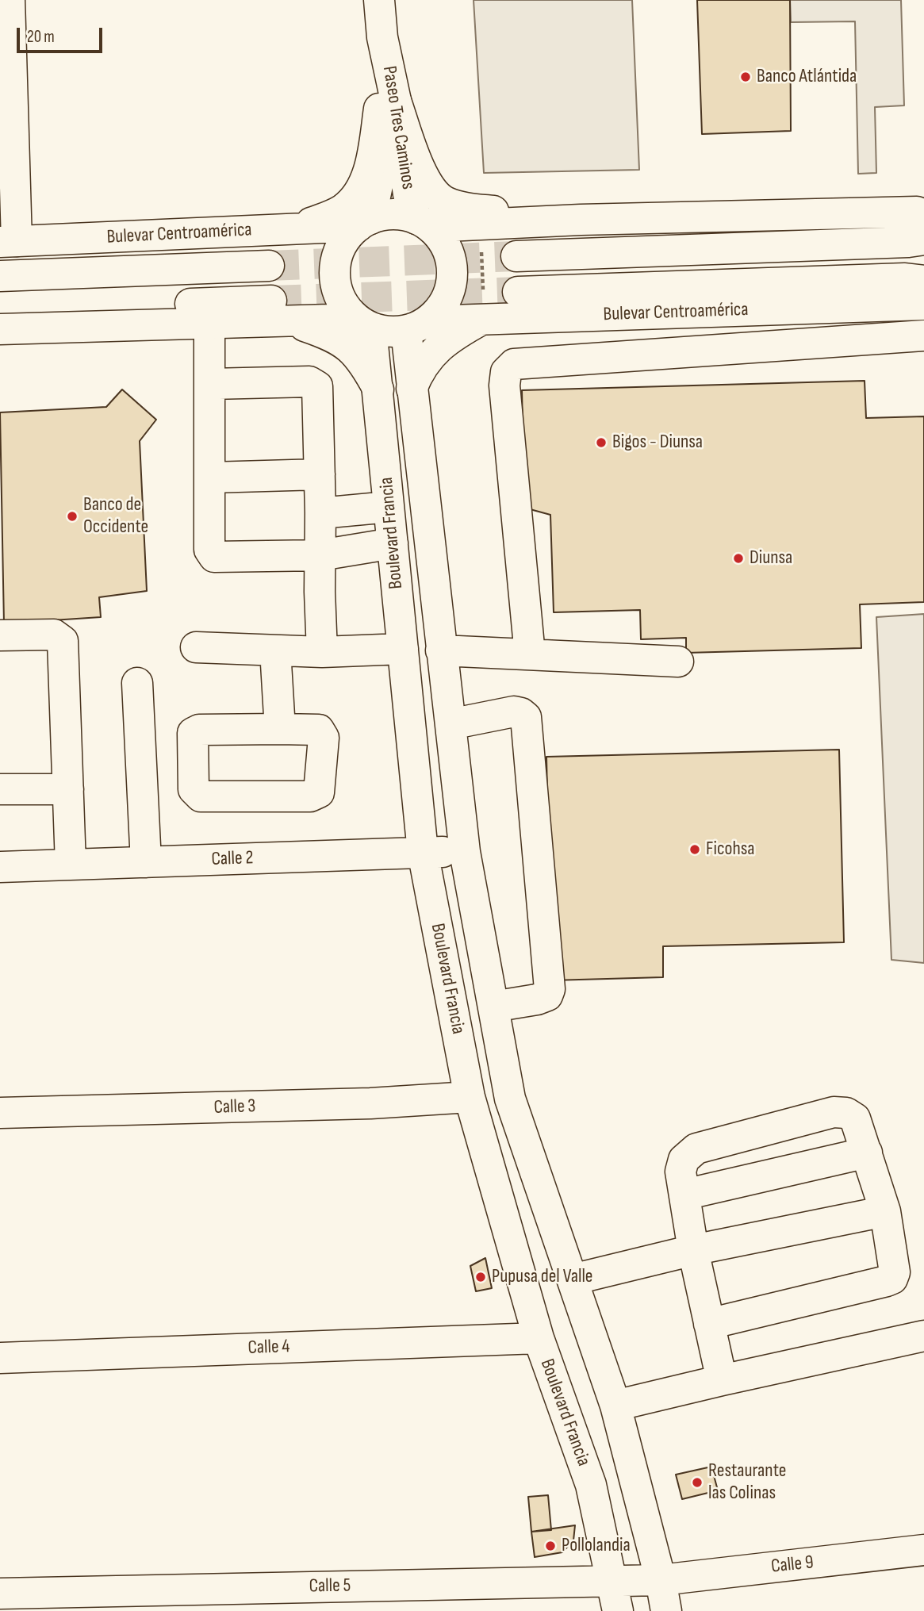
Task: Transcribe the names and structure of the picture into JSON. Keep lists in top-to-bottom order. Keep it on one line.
{"streets":{"street":["Paseo Tres Caminos","Bulevar Centroamérica","Boulevard Francia","Calle 2","Calle 3","Calle 4","Calle 9","Calle 5"]},"crossings":[["Paseo Tres Caminos","Bulevar Centroamérica"],["Paseo Tres Caminos","Boulevard Francia"],["Bulevar Centroamérica","Boulevard Francia"],["Boulevard Francia","Calle 2"],["Boulevard Francia","Calle 3"],["Boulevard Francia","Calle 4"],["Boulevard Francia","Calle 9"],["Boulevard Francia","Calle 5"],["Calle 9","Calle 5"]],"places":["Banco Atlántida","Bigos - Diunsa","Banco de Occidente","Diunsa","Ficohsa","Pupusa del Valle","Restaurante las Colinas","Pollolandia"],"scale_bar":"20 m"}
